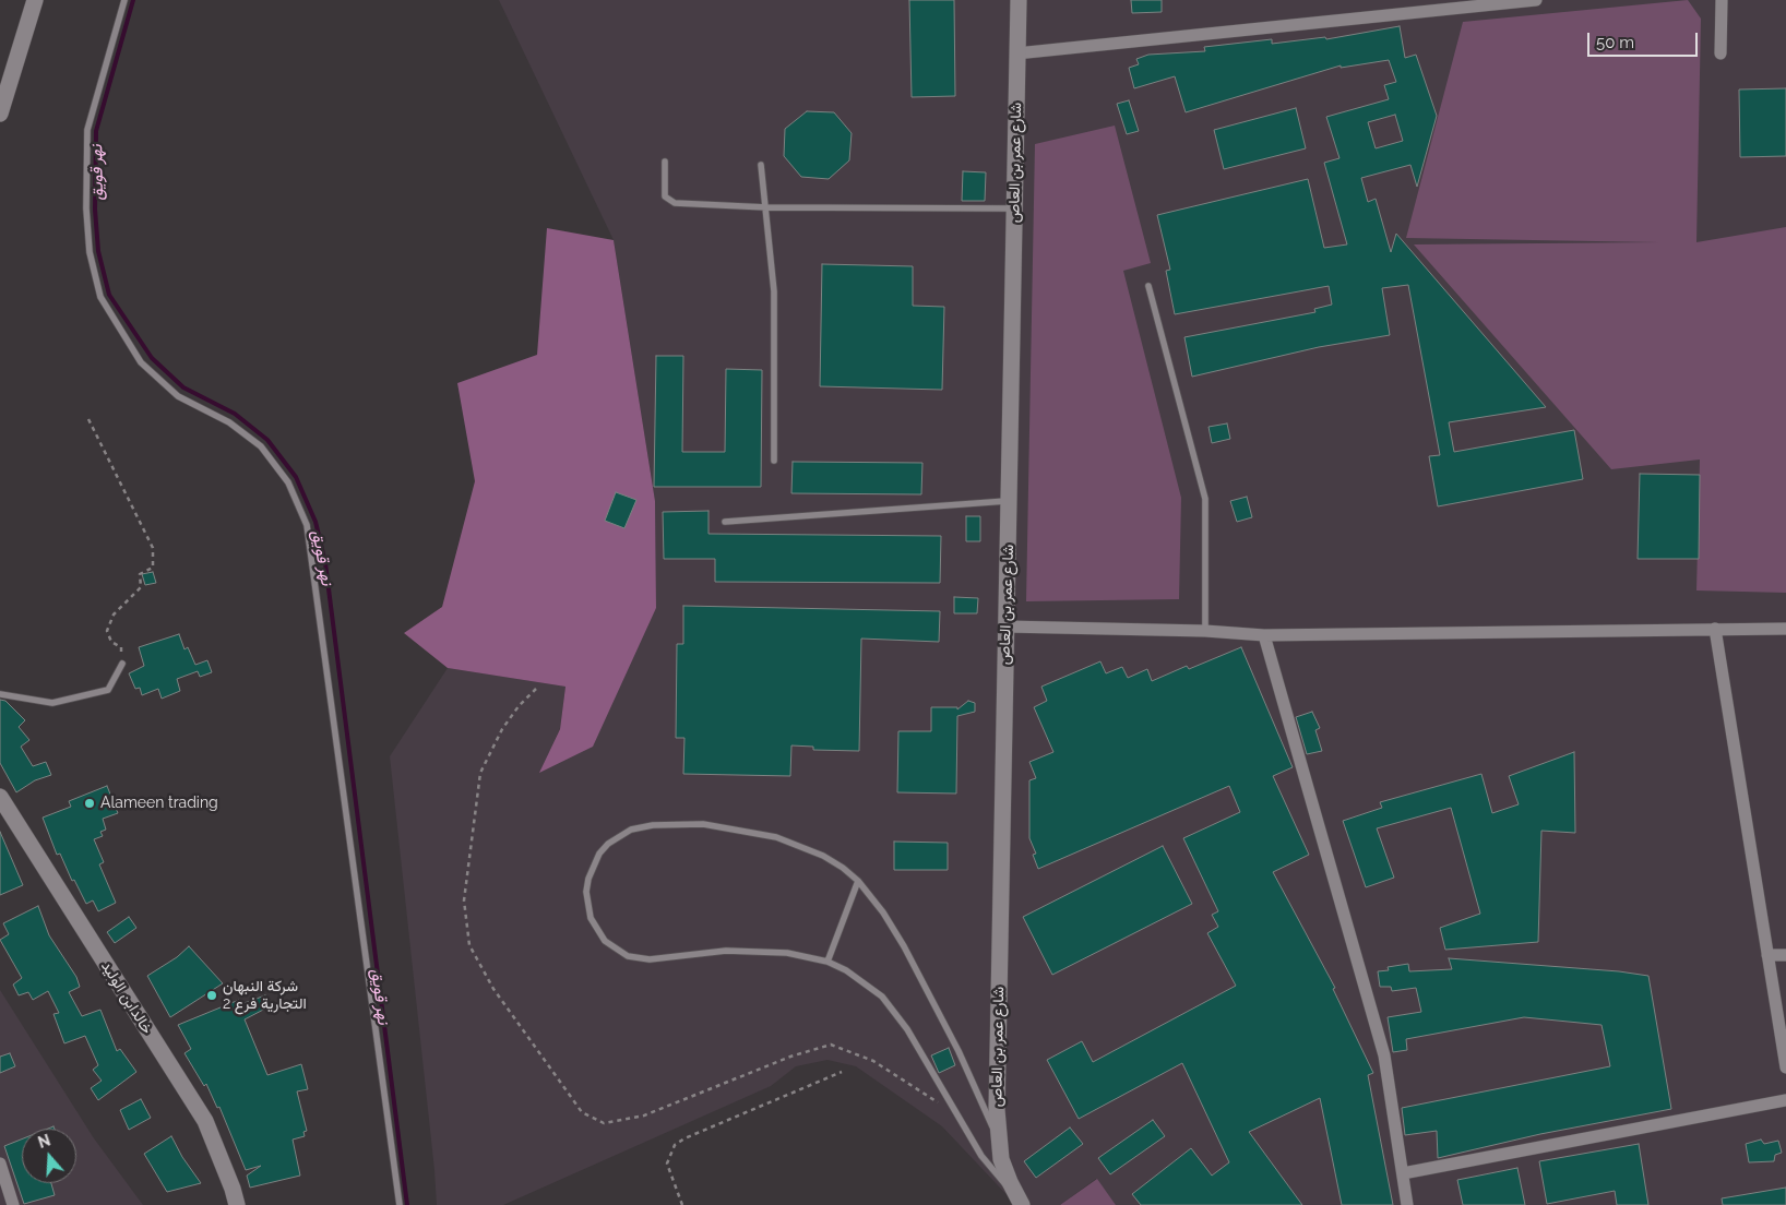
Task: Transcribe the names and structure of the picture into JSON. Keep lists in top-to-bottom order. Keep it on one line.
{"streets":{"street":["شارع عمر بن العاص","خالدابن الوليد"]},"water":["نهر قويق"],"places":["Alameen trading","شركة النبهان التجارية فرع 2"],"scale_bar":"50 m","north":"top"}
